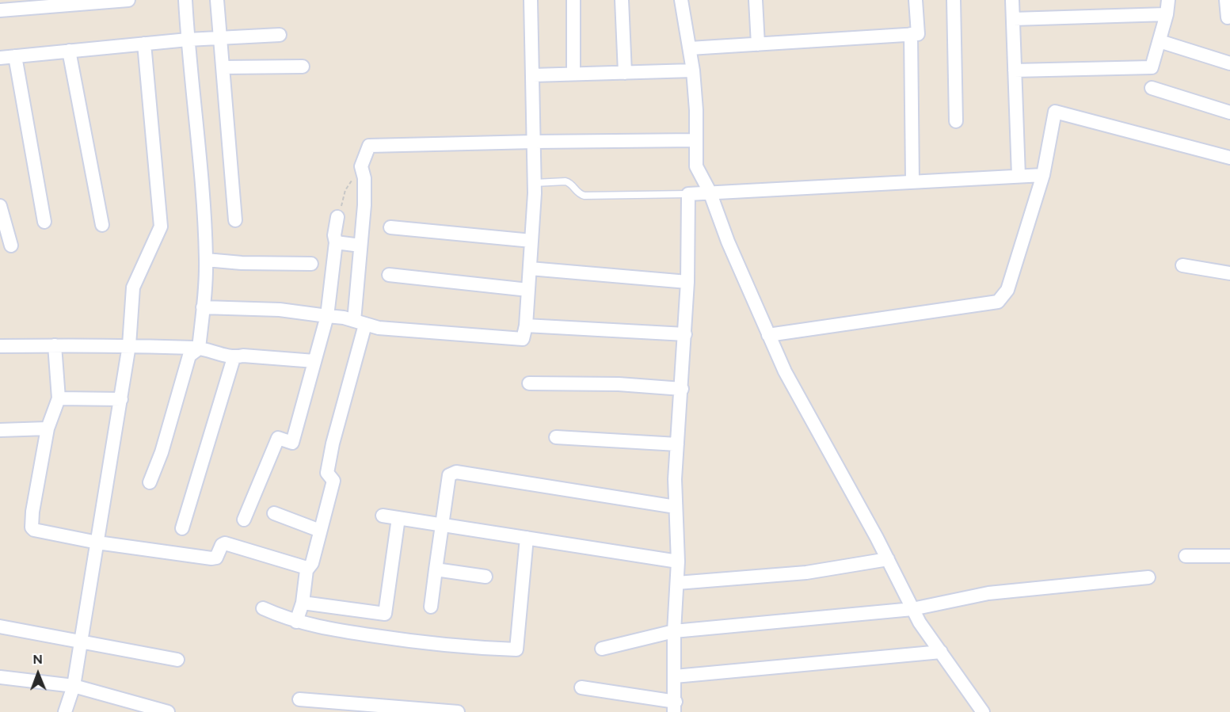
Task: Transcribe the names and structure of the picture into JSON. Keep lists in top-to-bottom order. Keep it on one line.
{"north":"top"}
